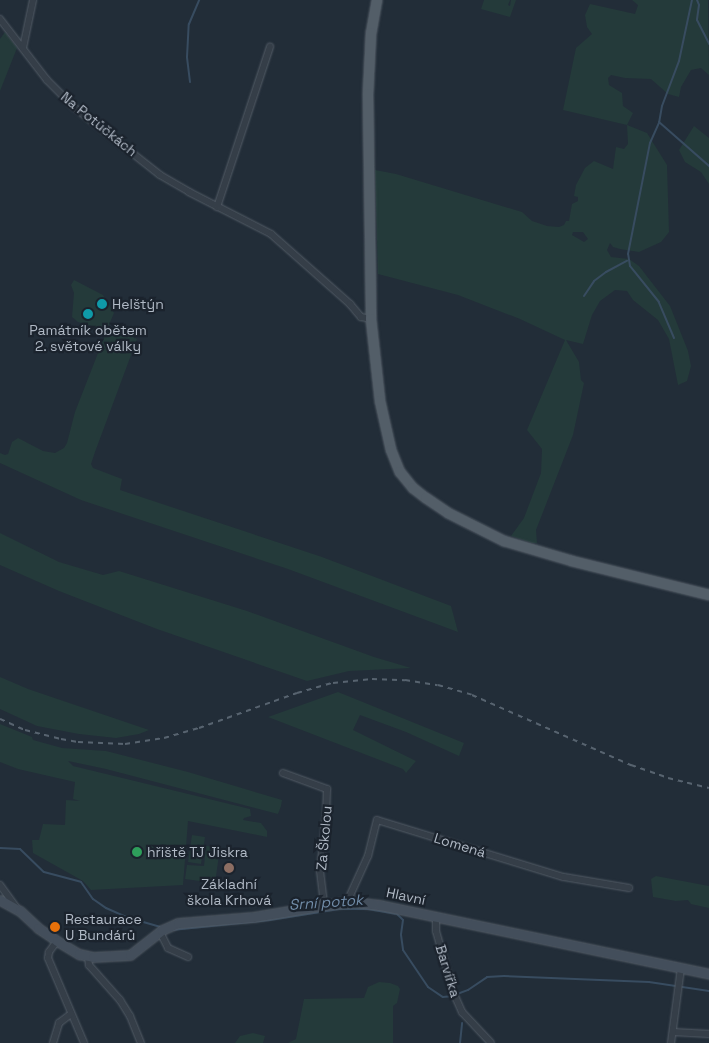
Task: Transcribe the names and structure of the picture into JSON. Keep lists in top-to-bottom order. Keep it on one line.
{"streets":{"street":["Na Potůčkách","Za Školou","Lomená","Hlavní","Barvířka"]},"crossings":[["Za Školou","Hlavní"],["Lomená","Hlavní"],["Hlavní","Barvířka"]],"water":["Srní potok"],"places":["Helštýn","Památník obětem 2. světové války","hřiště TJ Jiskra","Základní škola Krhová","Restaurace U Bundárů"]}
